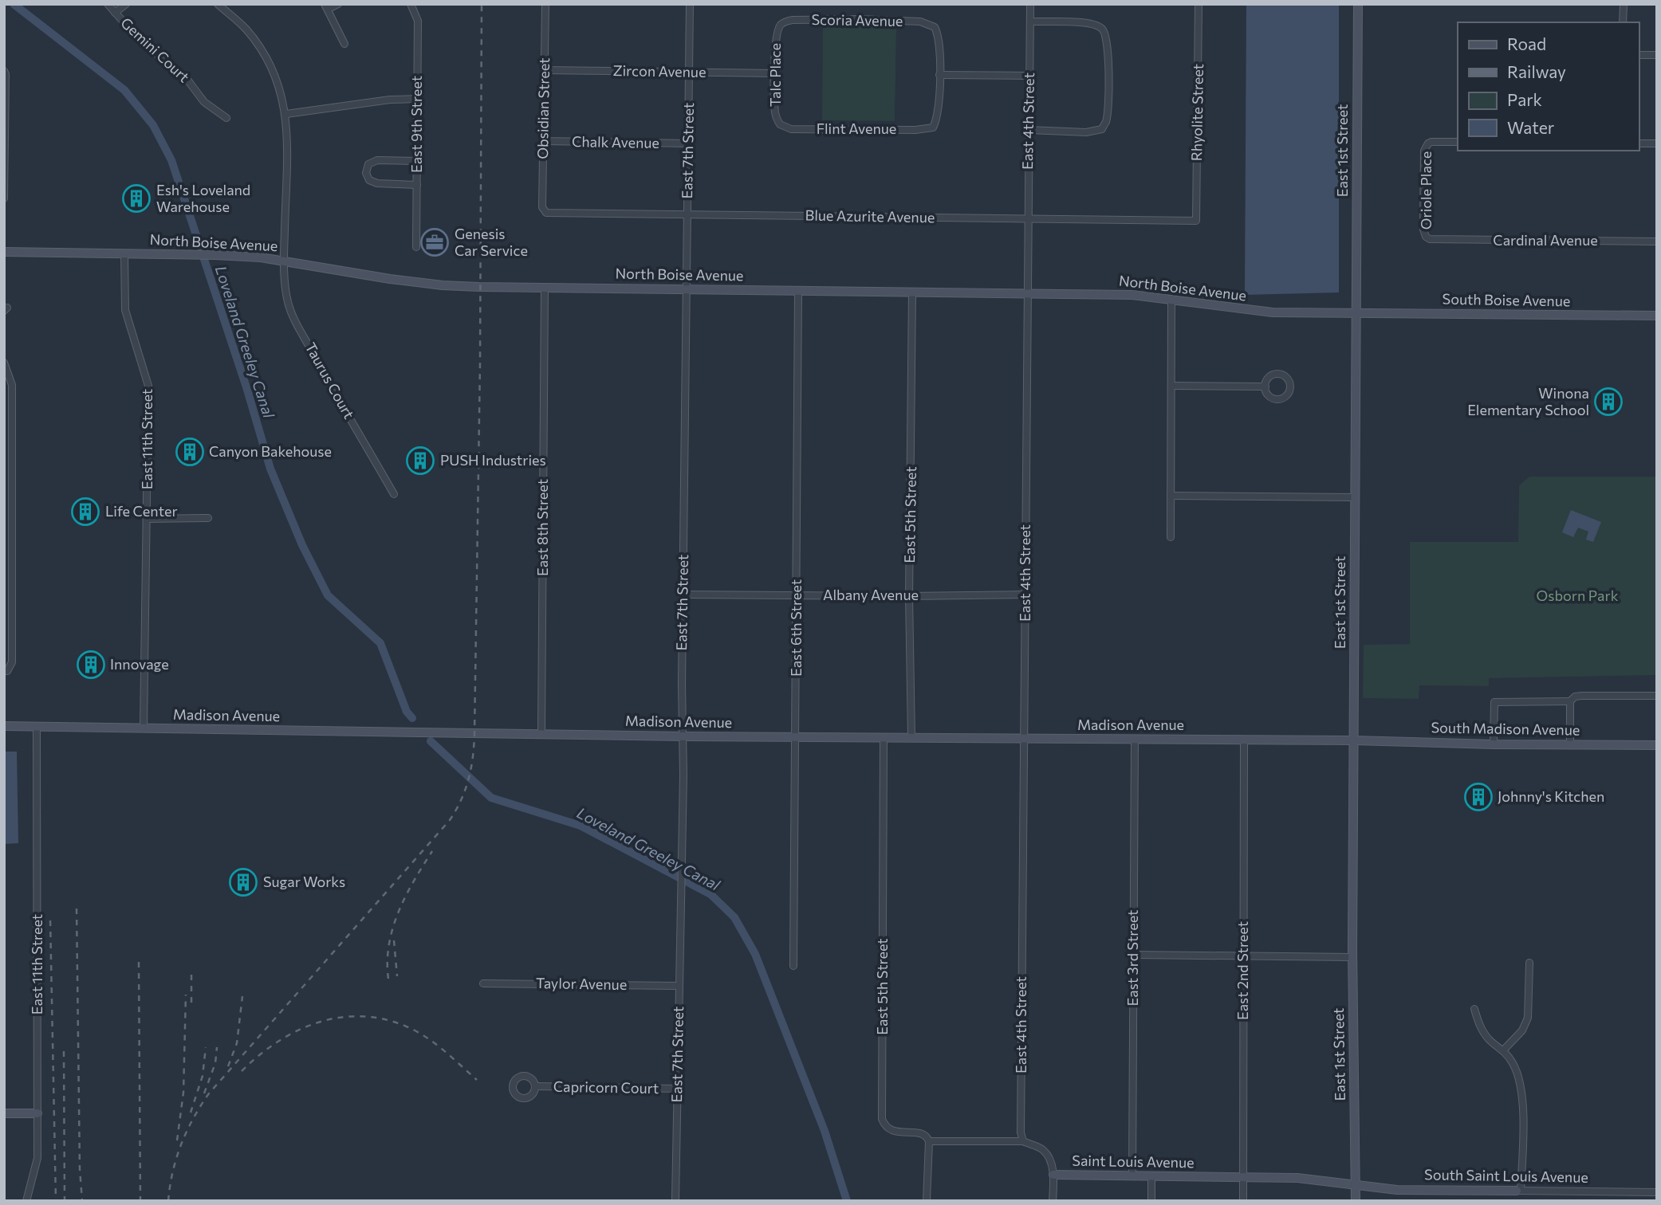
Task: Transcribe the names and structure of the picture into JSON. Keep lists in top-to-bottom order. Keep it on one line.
{"streets":{"main road":["East 1st Street","North Boise Avenue","South Boise Avenue","Madison Avenue","South Madison Avenue","Saint Louis Avenue","South Saint Louis Avenue"],"street":["Scoria Avenue","Gemini Court","Zircon Avenue","Talc Place","Obsidian Street","Rhyolite Street","East 4th Street","East 9th Street","Flint Avenue","Chalk Avenue","East 7th Street","Oriole Place","Blue Azurite Avenue","Cardinal Avenue","Taurus Court","East 11th Street","East 5th Street","East 8th Street","Albany Avenue","East 6th Street","East 3rd Street","East 2nd Street","Taylor Avenue","Capricorn Court"]},"crossings":[["Scoria Avenue","Talc Place"],["Scoria Avenue","Flint Avenue"],["Zircon Avenue","Talc Place"],["Zircon Avenue","Obsidian Street"],["Zircon Avenue","East 7th Street"],["Talc Place","Flint Avenue"],["Obsidian Street","Chalk Avenue"],["Obsidian Street","Blue Azurite Avenue"],["Rhyolite Street","Blue Azurite Avenue"],["East 4th Street","Blue Azurite Avenue"],["East 4th Street","North Boise Avenue"],["East 4th Street","Albany Avenue"],["East 4th Street","Madison Avenue"],["East 4th Street","Saint Louis Avenue"],["Chalk Avenue","East 7th Street"],["East 7th Street","Blue Azurite Avenue"],["East 7th Street","North Boise Avenue"],["East 7th Street","Albany Avenue"],["East 7th Street","Madison Avenue"],["East 7th Street","Taylor Avenue"],["East 7th Street","Capricorn Court"],["East 1st Street","North Boise Avenue"],["East 1st Street","South Boise Avenue"],["East 1st Street","Madison Avenue"],["East 1st Street","South Madison Avenue"],["East 1st Street","Saint Louis Avenue"],["East 1st Street","South Saint Louis Avenue"],["Oriole Place","Cardinal Avenue"],["North Boise Avenue","South Boise Avenue"],["North Boise Avenue","Taurus Court"],["North Boise Avenue","East 11th Street"],["North Boise Avenue","East 5th Street"],["North Boise Avenue","East 8th Street"],["North Boise Avenue","East 6th Street"],["East 11th Street","Madison Avenue"],["East 5th Street","Albany Avenue"],["East 5th Street","Madison Avenue"],["East 5th Street","Saint Louis Avenue"],["East 8th Street","Madison Avenue"],["Albany Avenue","East 6th Street"],["East 6th Street","Madison Avenue"],["Madison Avenue","South Madison Avenue"],["Madison Avenue","East 3rd Street"],["Madison Avenue","East 2nd Street"],["East 3rd Street","Saint Louis Avenue"],["East 2nd Street","Saint Louis Avenue"],["Saint Louis Avenue","South Saint Louis Avenue"]],"water":["Loveland Greeley Canal"],"parks":["Osborn Park"],"places":{"building":["Esh's Loveland Warehouse","Winona Elementary School","Canyon Bakehouse","PUSH Industries","Life Center","Innovage","Johnny's Kitchen","Sugar Works"],"office":["Genesis Car Service"]},"legend":["Road","Railway","Park","Water"]}
